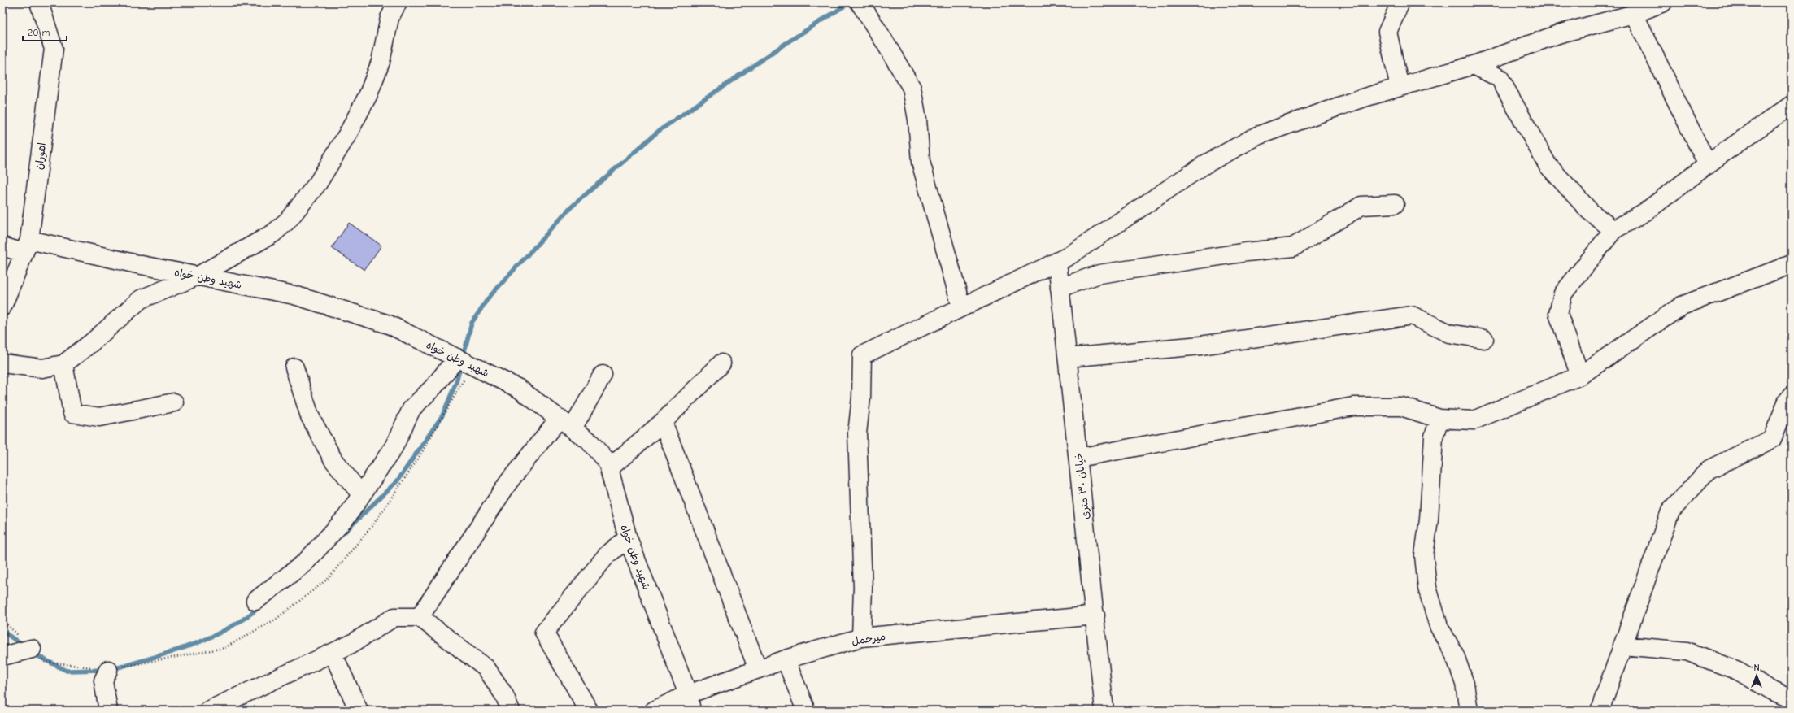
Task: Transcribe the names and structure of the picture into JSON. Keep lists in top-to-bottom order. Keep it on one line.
{"streets":{"street":["اهوران","شهید وطن خواه","خیابان ۳۰ متری","میرحمل"]},"crossings":[["اهوران","شهید وطن خواه"],["شهید وطن خواه","میرحمل"],["خیابان ۳۰ متری","میرحمل"]],"scale_bar":"20 m","north":"top"}
